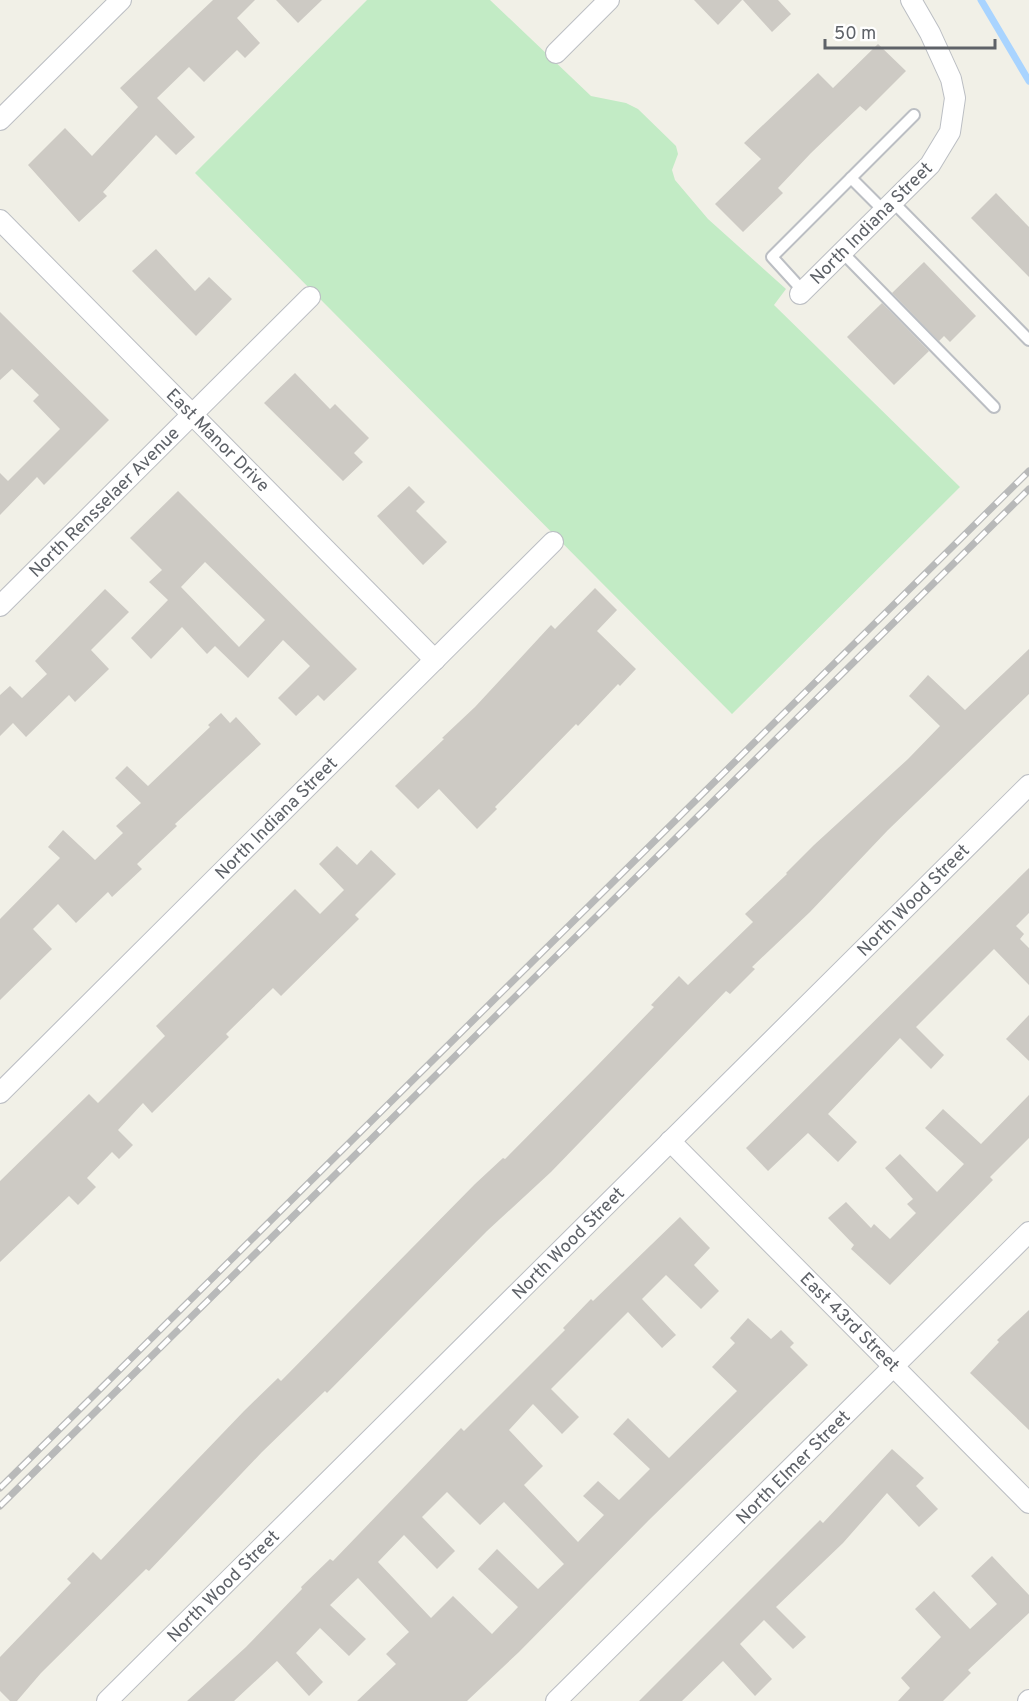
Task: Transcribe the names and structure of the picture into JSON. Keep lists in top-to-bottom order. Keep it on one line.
{"streets":{"street":["North Indiana Street","East Manor Drive","North Rensselaer Avenue","North Wood Street","East 43rd Street","North Elmer Street"]},"crossings":[["North Indiana Street","East Manor Drive"],["East Manor Drive","North Rensselaer Avenue"],["North Wood Street","East 43rd Street"],["East 43rd Street","North Elmer Street"]],"scale_bar":"50 m"}
